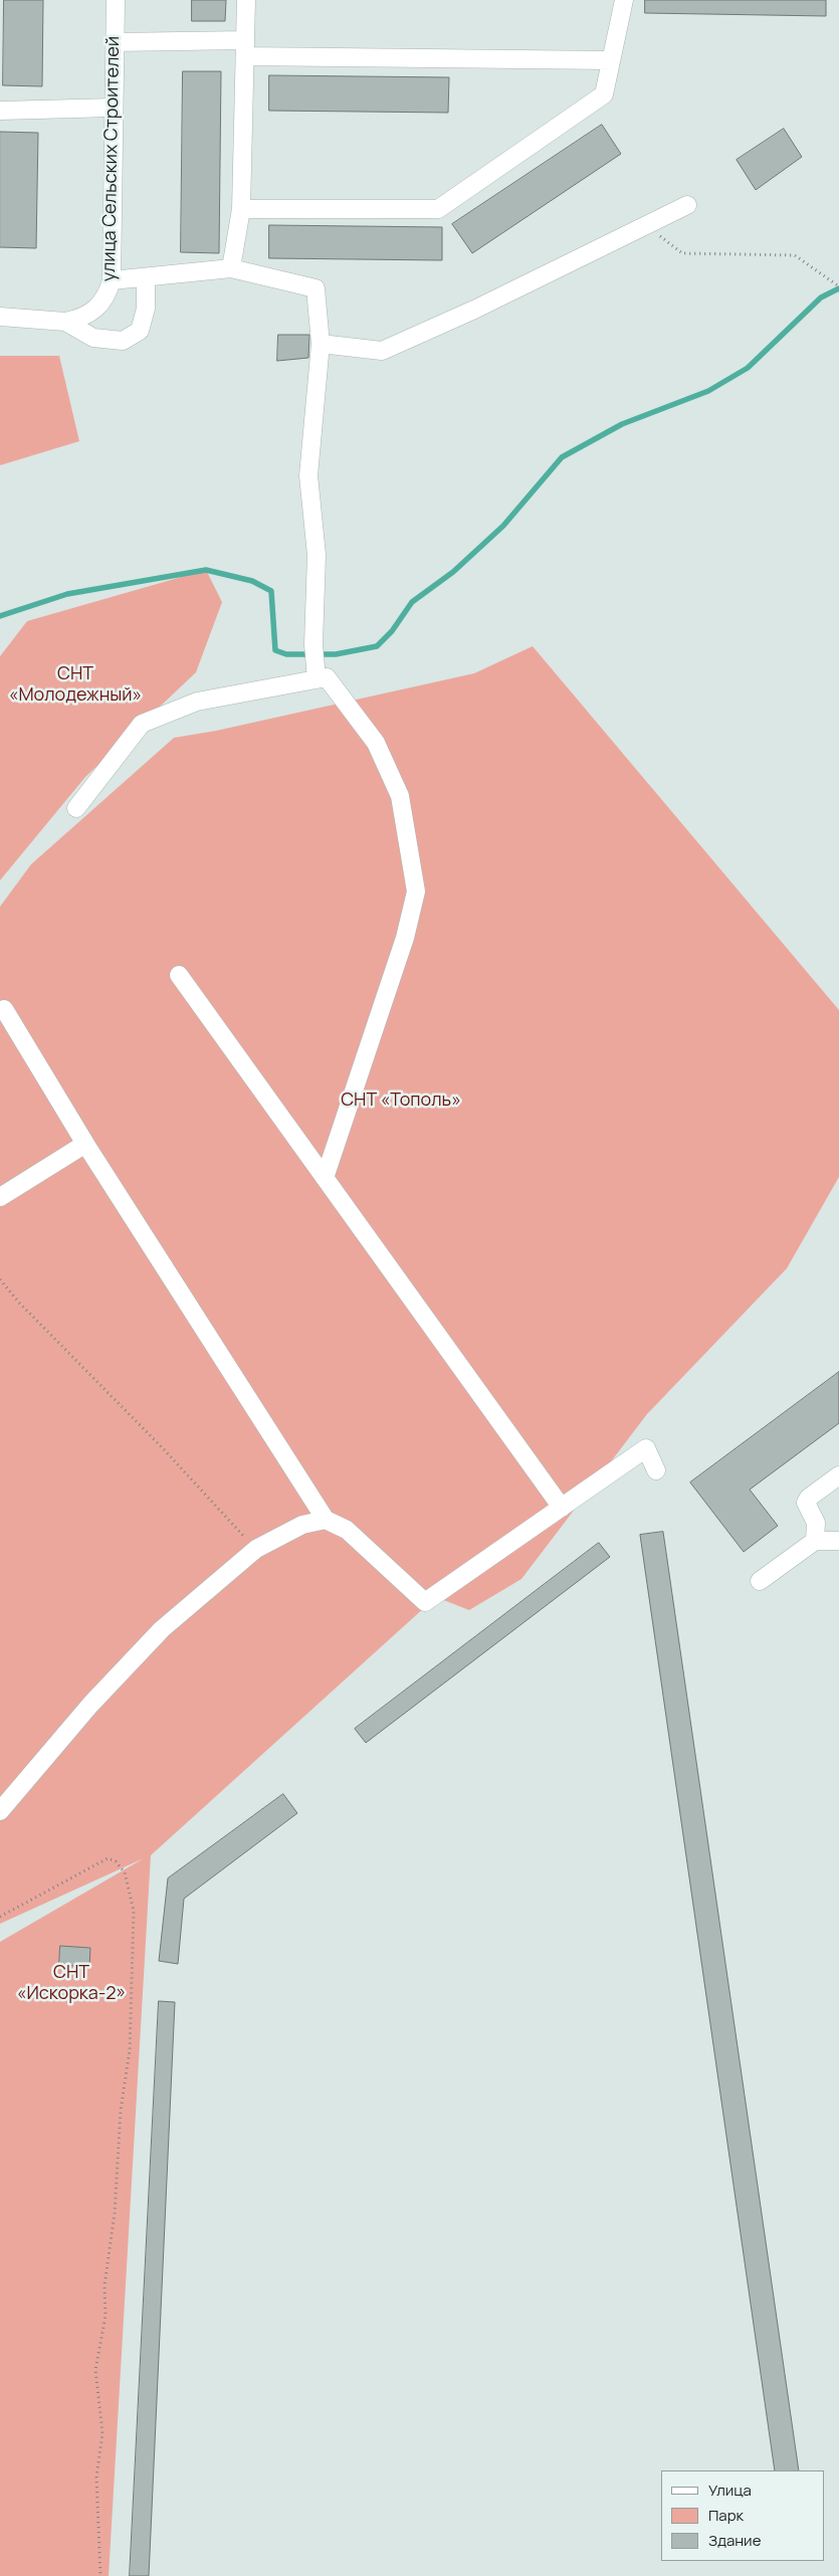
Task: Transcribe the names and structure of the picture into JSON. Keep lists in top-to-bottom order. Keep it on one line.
{"streets":{"street":["улица Сельских Строителей"]},"parks":["СНТ «Молодежный»","СНТ «Тополь»","СНТ «Искорка-2»"],"legend":["Улица","Парк","Здание"]}
